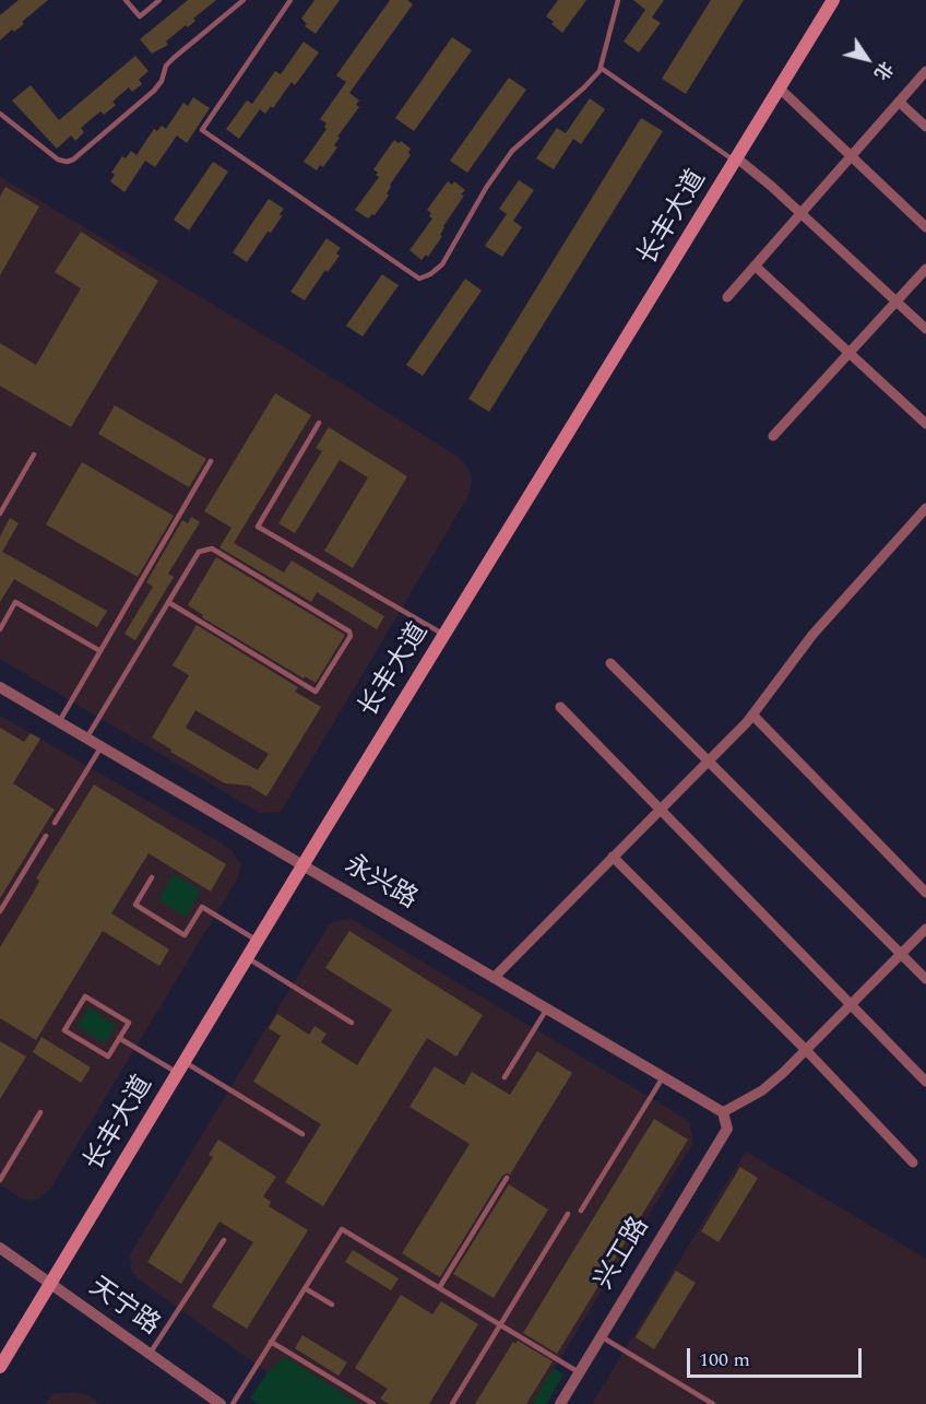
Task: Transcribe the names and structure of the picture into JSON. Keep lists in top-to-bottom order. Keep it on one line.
{"streets":{"main road":["长丰大道"],"street":["永兴路","兴工路","天宁路"]},"crossings":[["长丰大道","永兴路"],["长丰大道","天宁路"],["永兴路","兴工路"]],"scale_bar":"100 m","north":"bottom right"}
